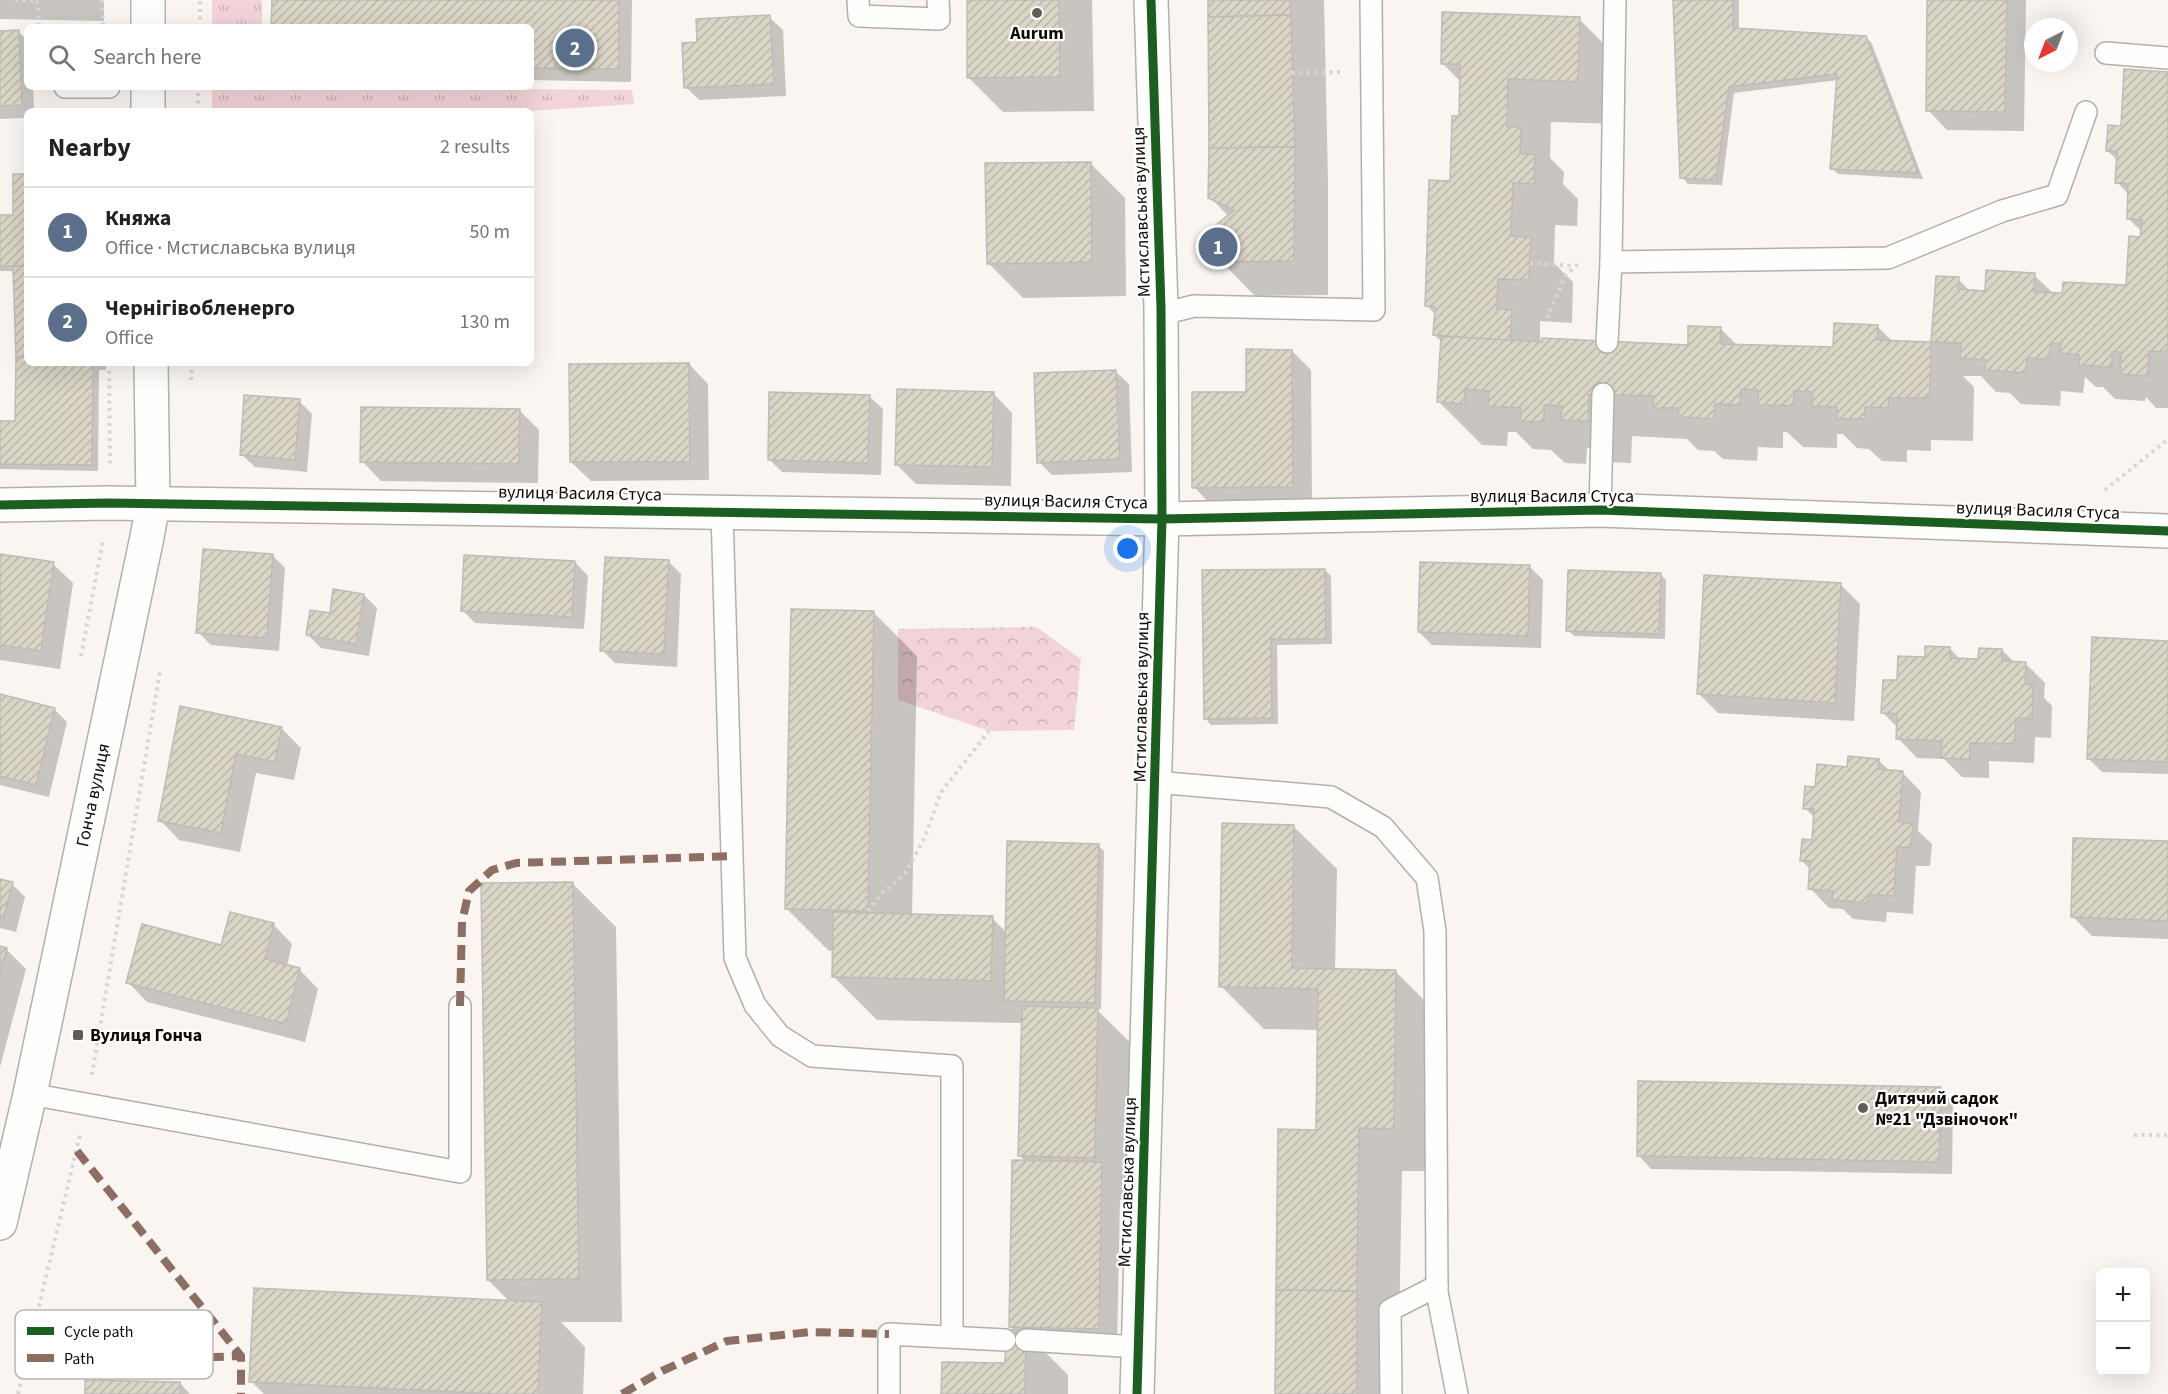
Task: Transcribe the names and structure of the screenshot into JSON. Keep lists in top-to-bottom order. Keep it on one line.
{"streets":{"street":["Мстиславська вулиця","вулиця Василя Стуса","Гонча вулиця"]},"crossings":[["Мстиславська вулиця","вулиця Василя Стуса"],["вулиця Василя Стуса","Гонча вулиця"]],"places":{"other":["Aurum","Дитячий садок №21 \"Дзвіночок\""],"transit":["Вулиця Гонча"]},"legend":["Cycle path","Path"],"north":"bottom left","page":{"search":"Search here","pins":["2","1"],"heading":["Nearby","2 results"],"list":[{"mark":"1","name":"Княжа","note":"Office · Мстиславська вулиця","value":"50 m"},{"mark":"2","name":"Чернігівобленерго","note":"Office","value":"130 m"}],"map_buttons":["+","−"]}}
